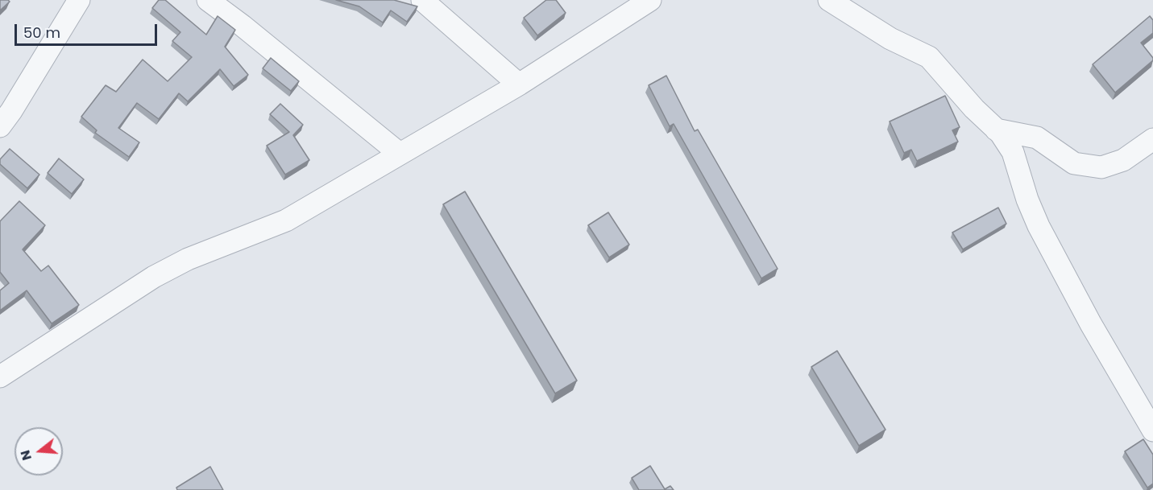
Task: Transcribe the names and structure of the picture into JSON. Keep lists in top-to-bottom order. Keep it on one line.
{"scale_bar":"50 m","north":"left"}
